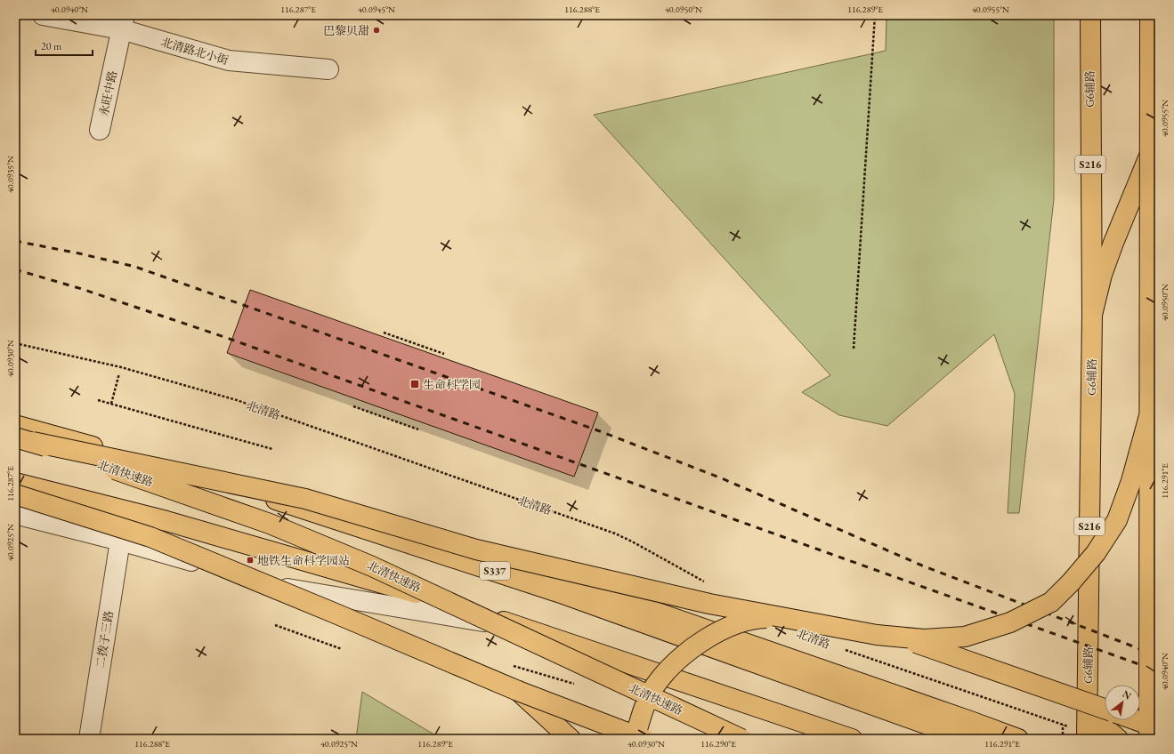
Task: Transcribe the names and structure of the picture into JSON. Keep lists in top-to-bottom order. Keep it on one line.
{"streets":{"main road":["G6辅路","S216","北清快速路","S337"],"street":["北清路北小街","永旺中路","二拨子三路"],"path":["北清路"]},"crossings":[["北清路北小街","永旺中路"],["G6辅路","北清路"]],"places":{"other":["巴黎贝甜"],"transit":["生命科学园","地铁生命科学园站"]},"scale_bar":"20 m","north":"top right","coordinates":["40.0940°N","116.287°E","40.0945°N","116.288°E","40.0950°N","116.289°E","40.0955°N","40.0935°N","40.0930°N","116.291°E","40.0925°N","116.290°E"]}
